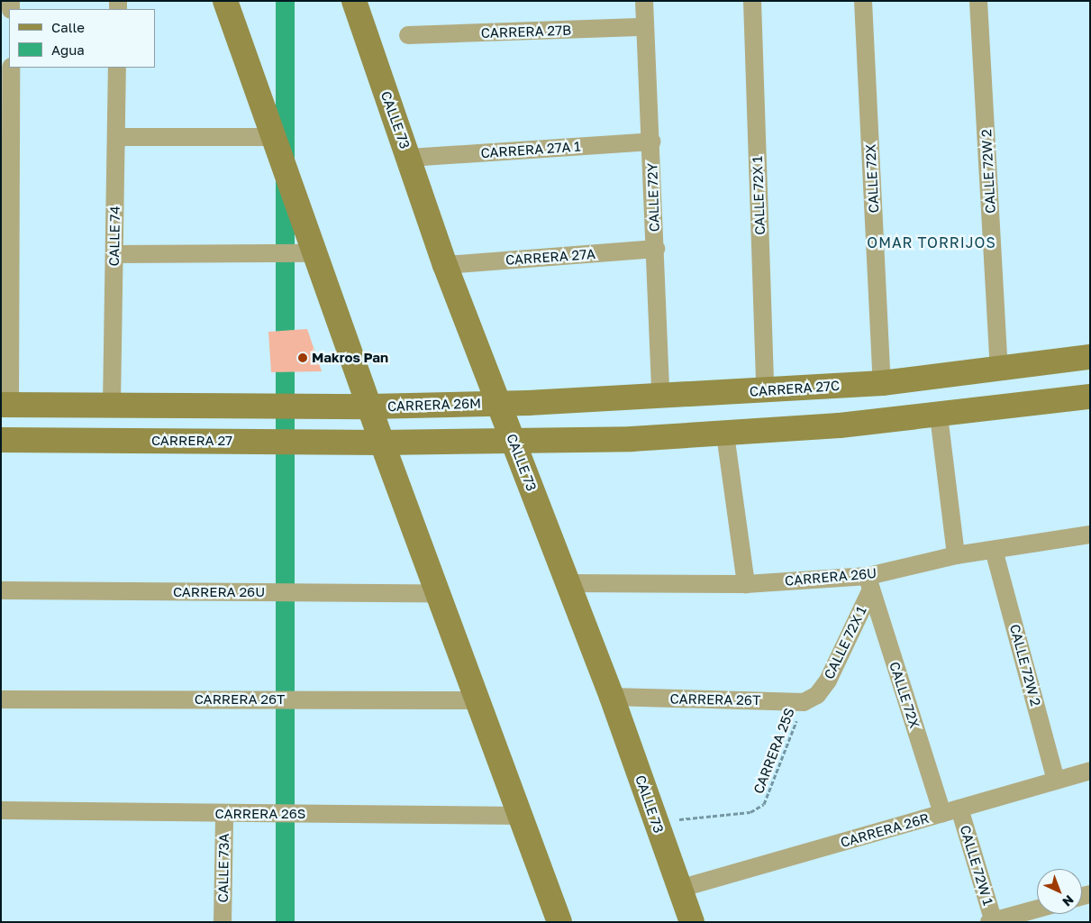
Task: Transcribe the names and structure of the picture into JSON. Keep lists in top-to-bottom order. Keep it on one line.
{"streets":{"main road":["CALLE 73","CARRERA 27C","CARRERA 26M","CARRERA 27"],"street":["CARRERA 27B","CARRERA 27A 1","CALLE 72W 2","CALLE 72X","CALLE 72X 1","CALLE 72Y","CALLE 74","CARRERA 27A","CARRERA 26U","CARRERA 26T","CARRERA 26S","CARRERA 26R","CALLE 72W 1","CALLE 73A"],"path":["CARRERA 25S"]},"crossings":[["CARRERA 27B","CALLE 72Y"],["CALLE 73","CARRERA 27A 1"],["CALLE 73","CARRERA 27A"],["CALLE 73","CARRERA 27C"],["CALLE 73","CARRERA 26M"],["CALLE 73","CARRERA 26U"],["CALLE 73","CARRERA 26T"],["CALLE 73","CARRERA 25S"],["CALLE 73","CARRERA 26R"],["CARRERA 27A 1","CALLE 72Y"],["CALLE 72W 2","CARRERA 27C"],["CALLE 72W 2","CARRERA 26U"],["CALLE 72W 2","CARRERA 26R"],["CALLE 72X","CALLE 72X 1"],["CALLE 72X","CARRERA 27C"],["CALLE 72X","CARRERA 26U"],["CALLE 72X","CARRERA 26R"],["CALLE 72X","CALLE 72W 1"],["CALLE 72X 1","CARRERA 27C"],["CALLE 72X 1","CARRERA 26U"],["CALLE 72X 1","CARRERA 26T"],["CALLE 72X 1","CARRERA 25S"],["CALLE 72Y","CARRERA 27A"],["CALLE 72Y","CARRERA 27C"],["CARRERA 27C","CARRERA 26M"],["CARRERA 26T","CARRERA 25S"],["CARRERA 26S","CALLE 73A"],["CARRERA 26R","CALLE 72W 1"]],"districts":["OMAR TORRIJOS"],"places":["Makros Pan"],"legend":["Calle","Agua"],"north":"bottom right"}
